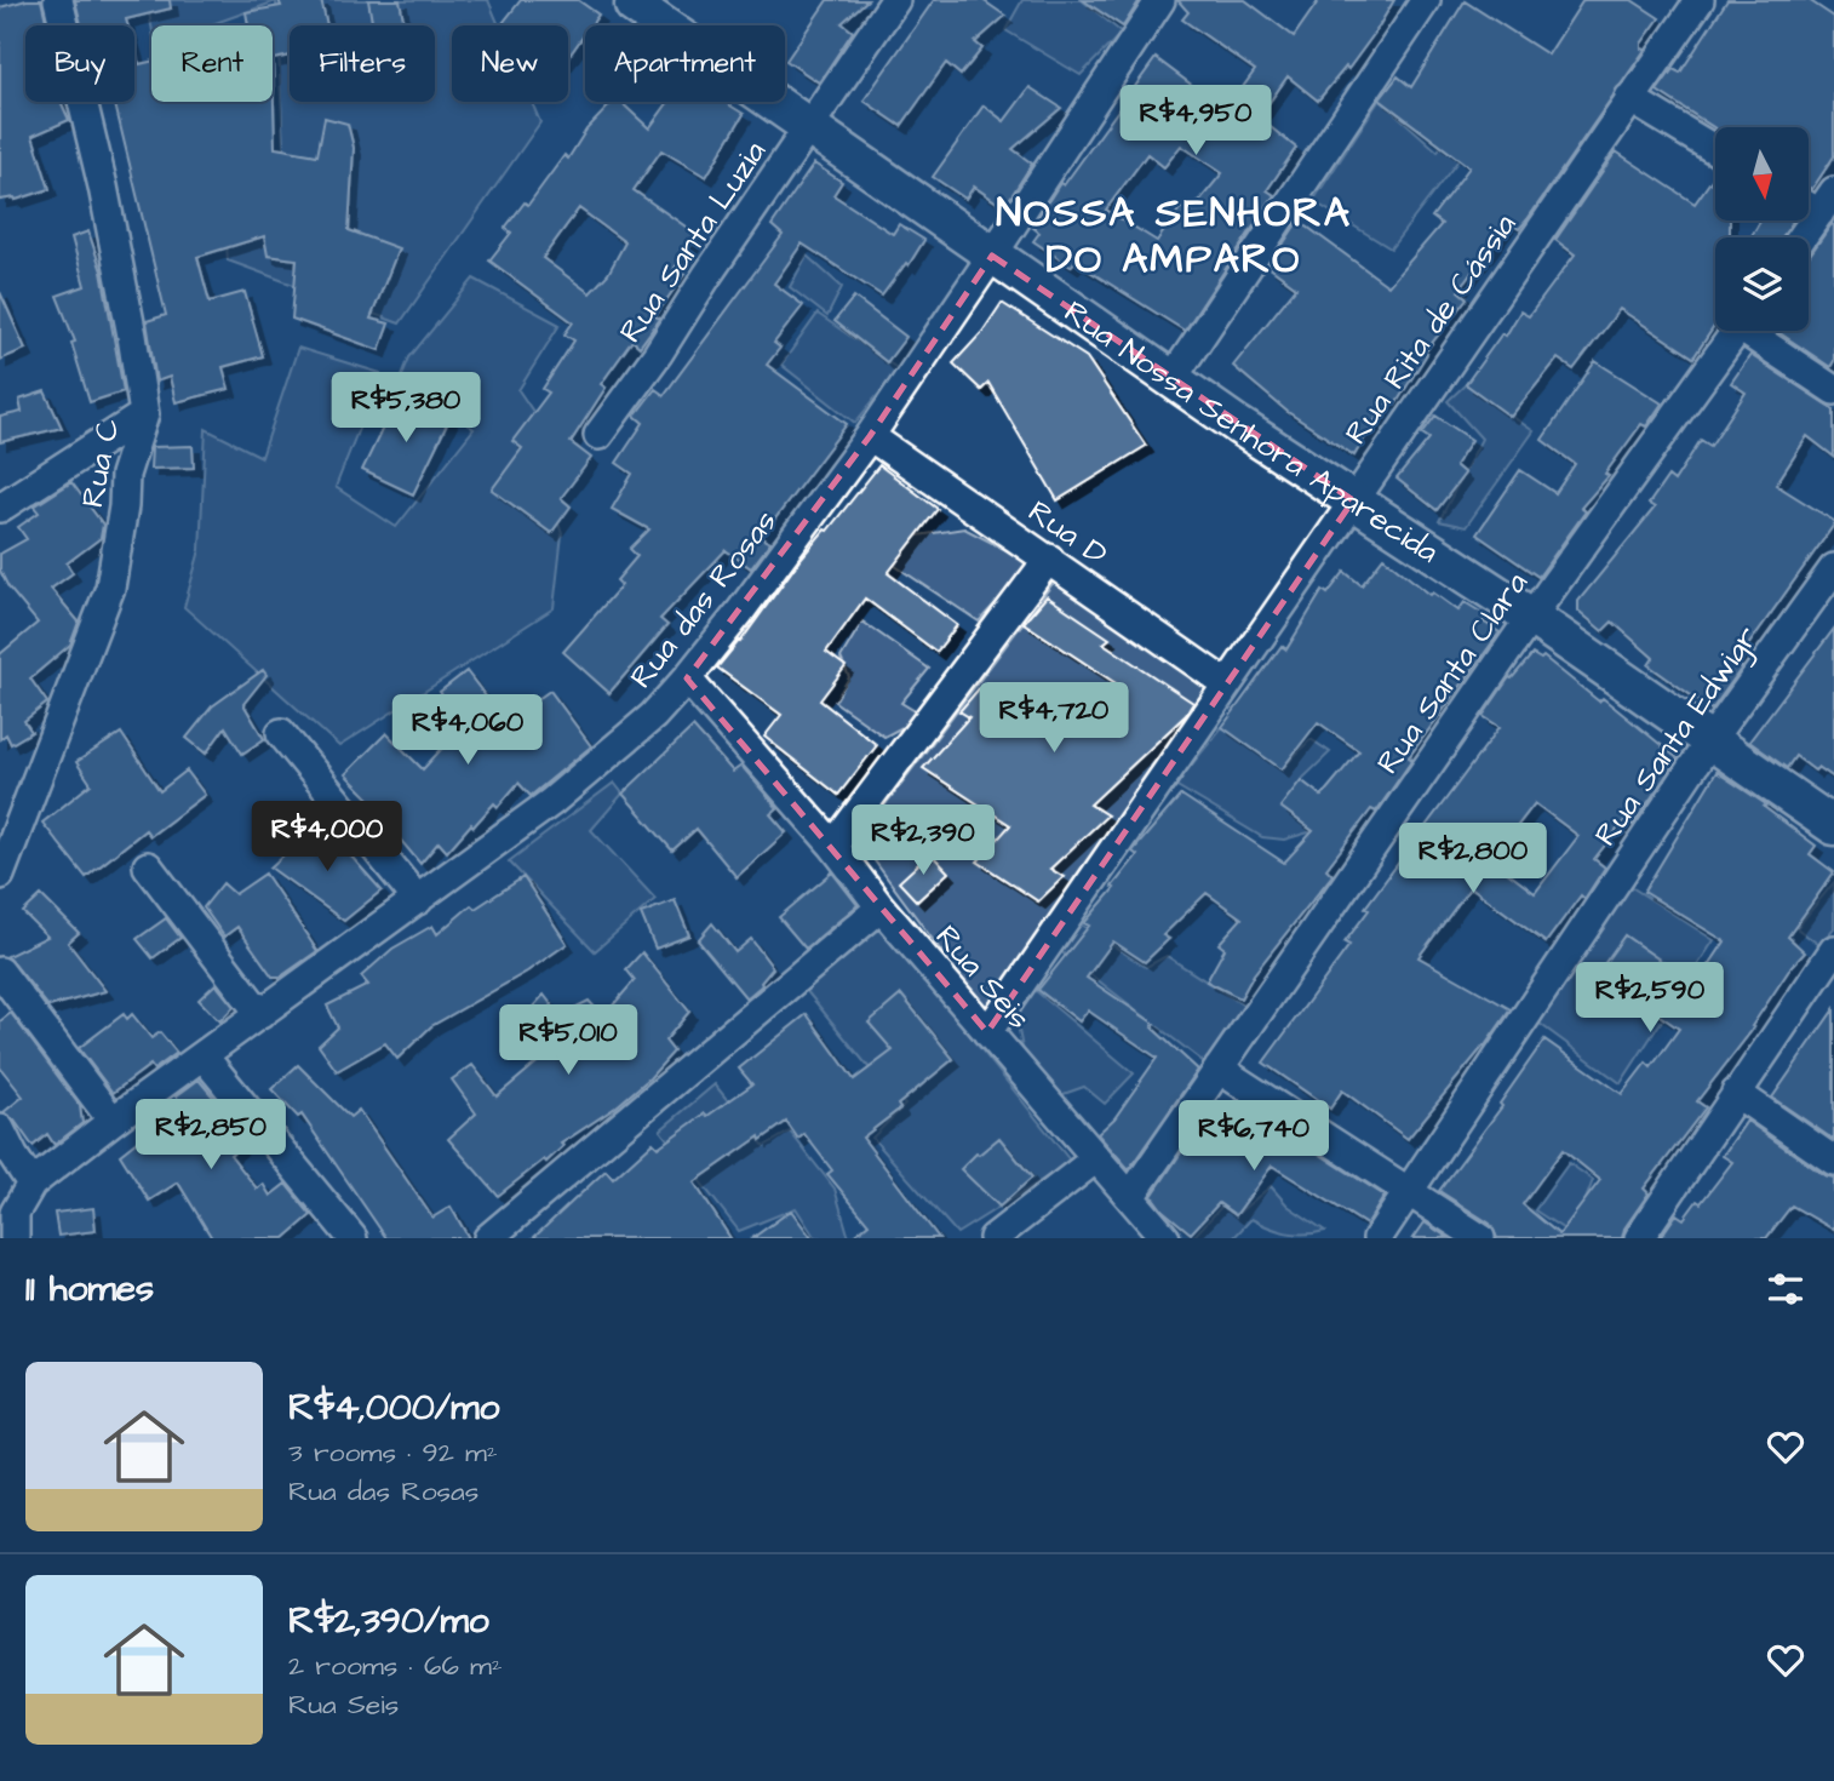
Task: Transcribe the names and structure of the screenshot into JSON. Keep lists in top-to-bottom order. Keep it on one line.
{"streets":{"main road":["Rua Nossa Senhora Aparecida"],"street":["Rua Santa Luzia","Rua Rita de Cássia","Rua C","Rua D","Rua das Rosas","Rua Santa Clara","Rua Santa Edwigr","Rua Seis"]},"crossings":[["Rua Santa Luzia","Rua Nossa Senhora Aparecida"],["Rua Rita de Cássia","Rua Nossa Senhora Aparecida"],["Rua Rita de Cássia","Rua D"],["Rua Rita de Cássia","Rua Seis"],["Rua Nossa Senhora Aparecida","Rua das Rosas"],["Rua Nossa Senhora Aparecida","Rua Santa Clara"],["Rua Nossa Senhora Aparecida","Rua Santa Edwigr"],["Rua D","Rua das Rosas"],["Rua das Rosas","Rua Seis"],["Rua Santa Clara","Rua Seis"]],"districts":["NOSSA SENHORA DO AMPARO"],"north":"bottom","page":{"chip":["Buy","Rent","Filters","New","Apartment"],"price":["R$4,950","R$5,380","R$4,720","R$4,060","R$4,000","R$2,390","R$2,800","R$2,590","R$5,010","R$2,850","R$6,740"],"heading":"11 homes","list":[{"name":"R$4,000/mo","note":"3 rooms · 92 m² · Rua das Rosas"},{"name":"R$2,390/mo","note":"2 rooms · 66 m² · Rua Seis"}]}}
